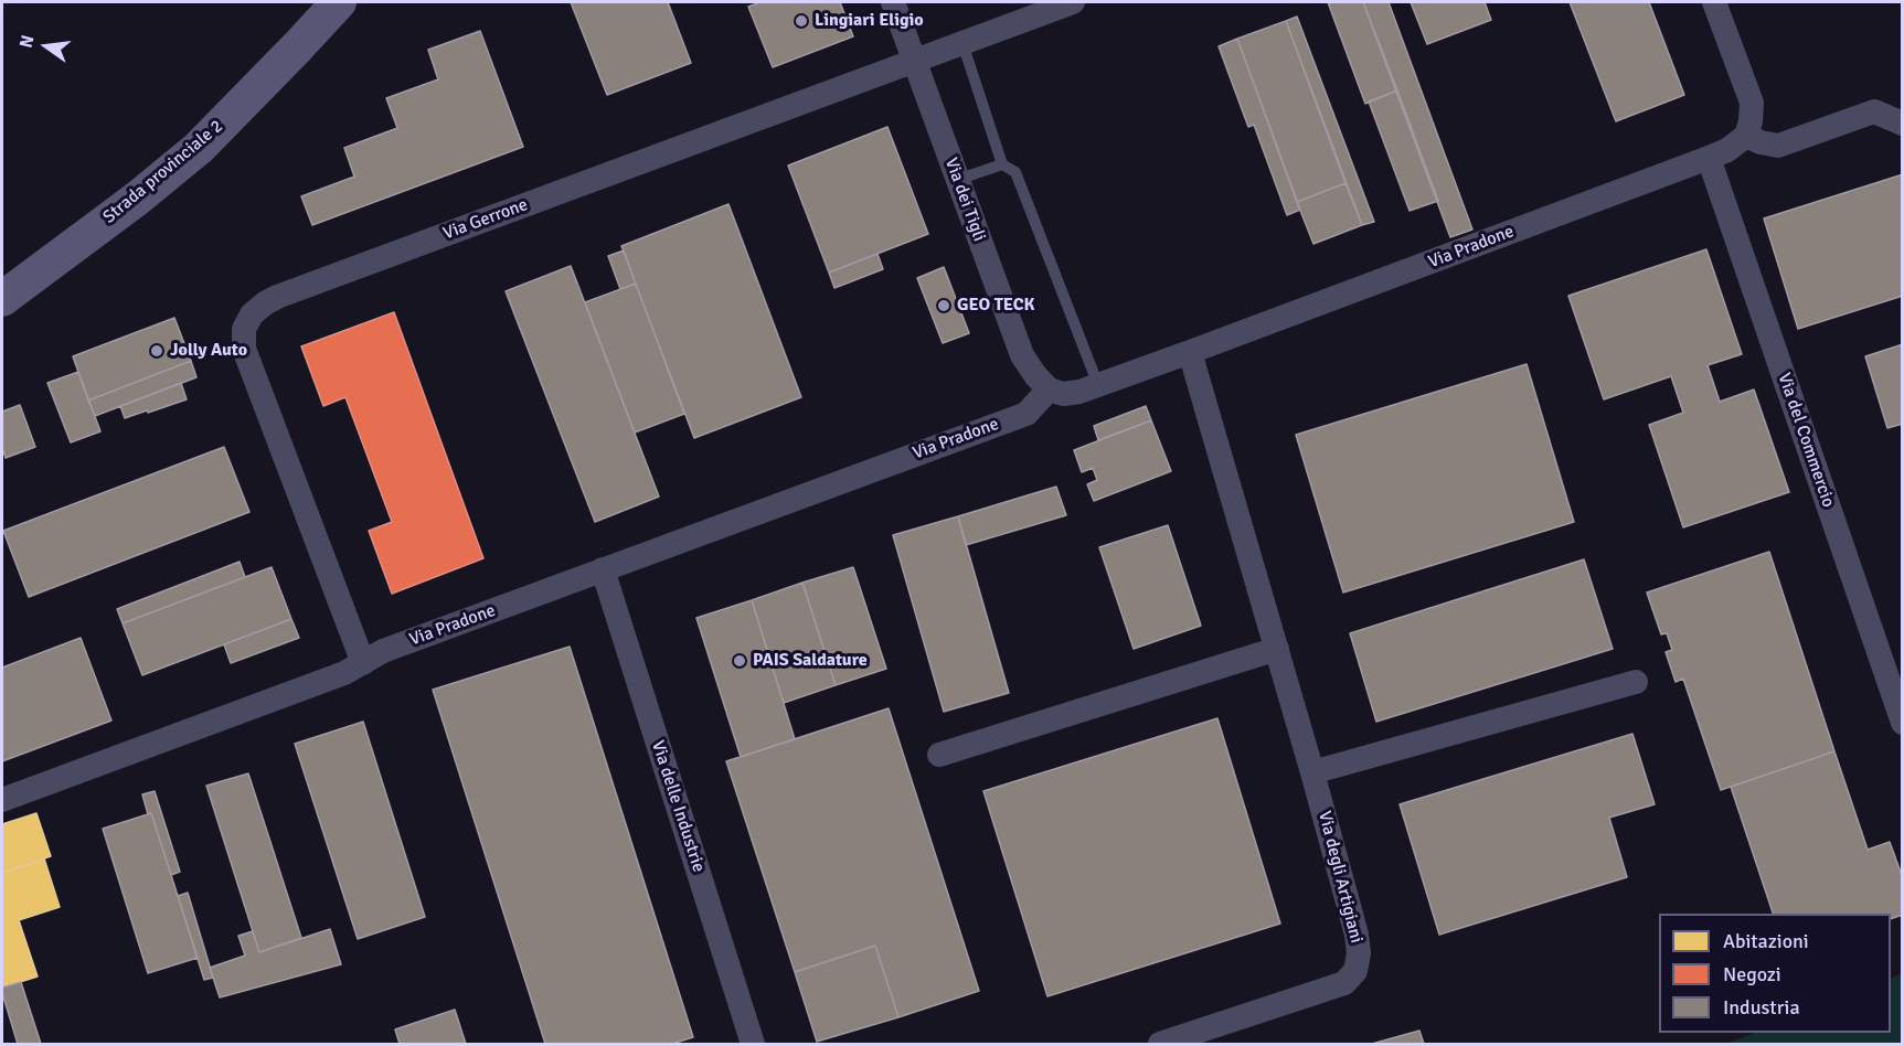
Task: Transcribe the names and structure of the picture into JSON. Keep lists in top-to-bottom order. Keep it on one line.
{"streets":{"main road":["Strada provinciale 2"],"street":["Via dei Tigli","Via Gerrone","Via Pradone","Via del Commercio","Via delle Industrie","Via degli Artigiani"]},"crossings":[["Via dei Tigli","Via Gerrone"],["Via dei Tigli","Via Pradone"],["Via Gerrone","Via Pradone"],["Via Pradone","Via del Commercio"],["Via Pradone","Via delle Industrie"],["Via Pradone","Via degli Artigiani"]],"places":["Lingiari Eligio","GEO TECK","Jolly Auto","PAIS Saldature"],"legend":["Abitazioni","Negozi","Industria"],"north":"left"}
